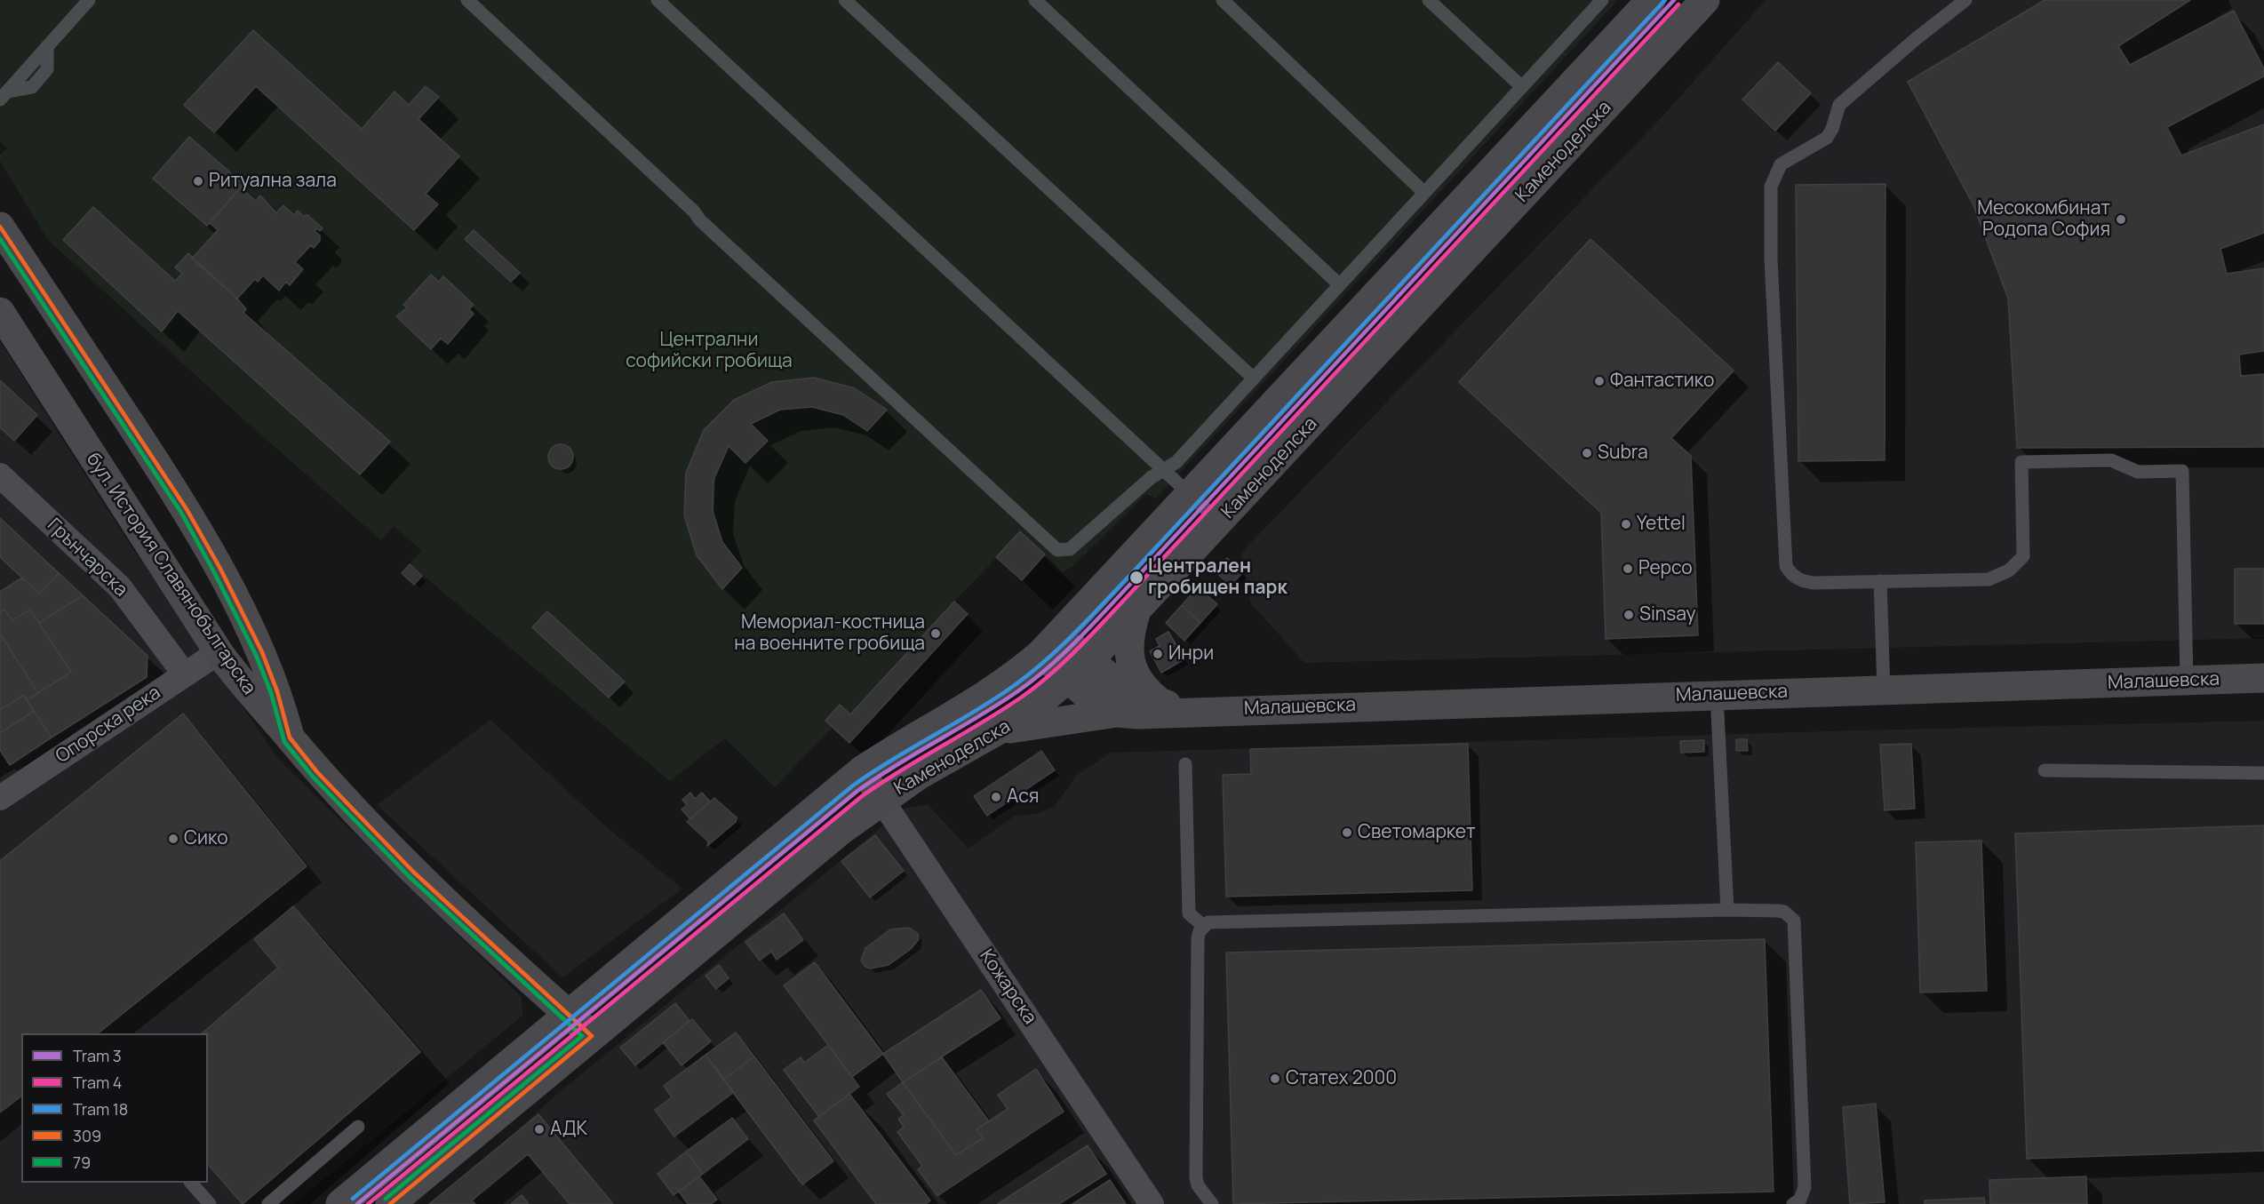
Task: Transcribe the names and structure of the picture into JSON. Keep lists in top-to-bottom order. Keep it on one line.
{"streets":{"street":["Каменоделска","Грънчарска","бул. История Славянобългарска","Малашевска","Опорска река","Кожарска"]},"crossings":[["Каменоделска","Малашевска"],["Каменоделска","Кожарска"],["Грънчарска","Опорска река"],["бул. История Славянобългарска","Опорска река"]],"parks":["Централни софийски гробища"],"places":["Ритуална зала","Месокомбинат Родопа София","Фантастико","Subra","Yettel","Pepco","Централен гробищен парк","Sinsay","Мемориал-костница на военните гробища","Инри","Ася","Светомаркет","Сико","Статех 2000","АДК"],"lines":["tram line 3","tram line 18","tram line 4","transit line 309","transit line 79"],"legend":["Tram 3","Tram 4","Tram 18","309","79"]}
